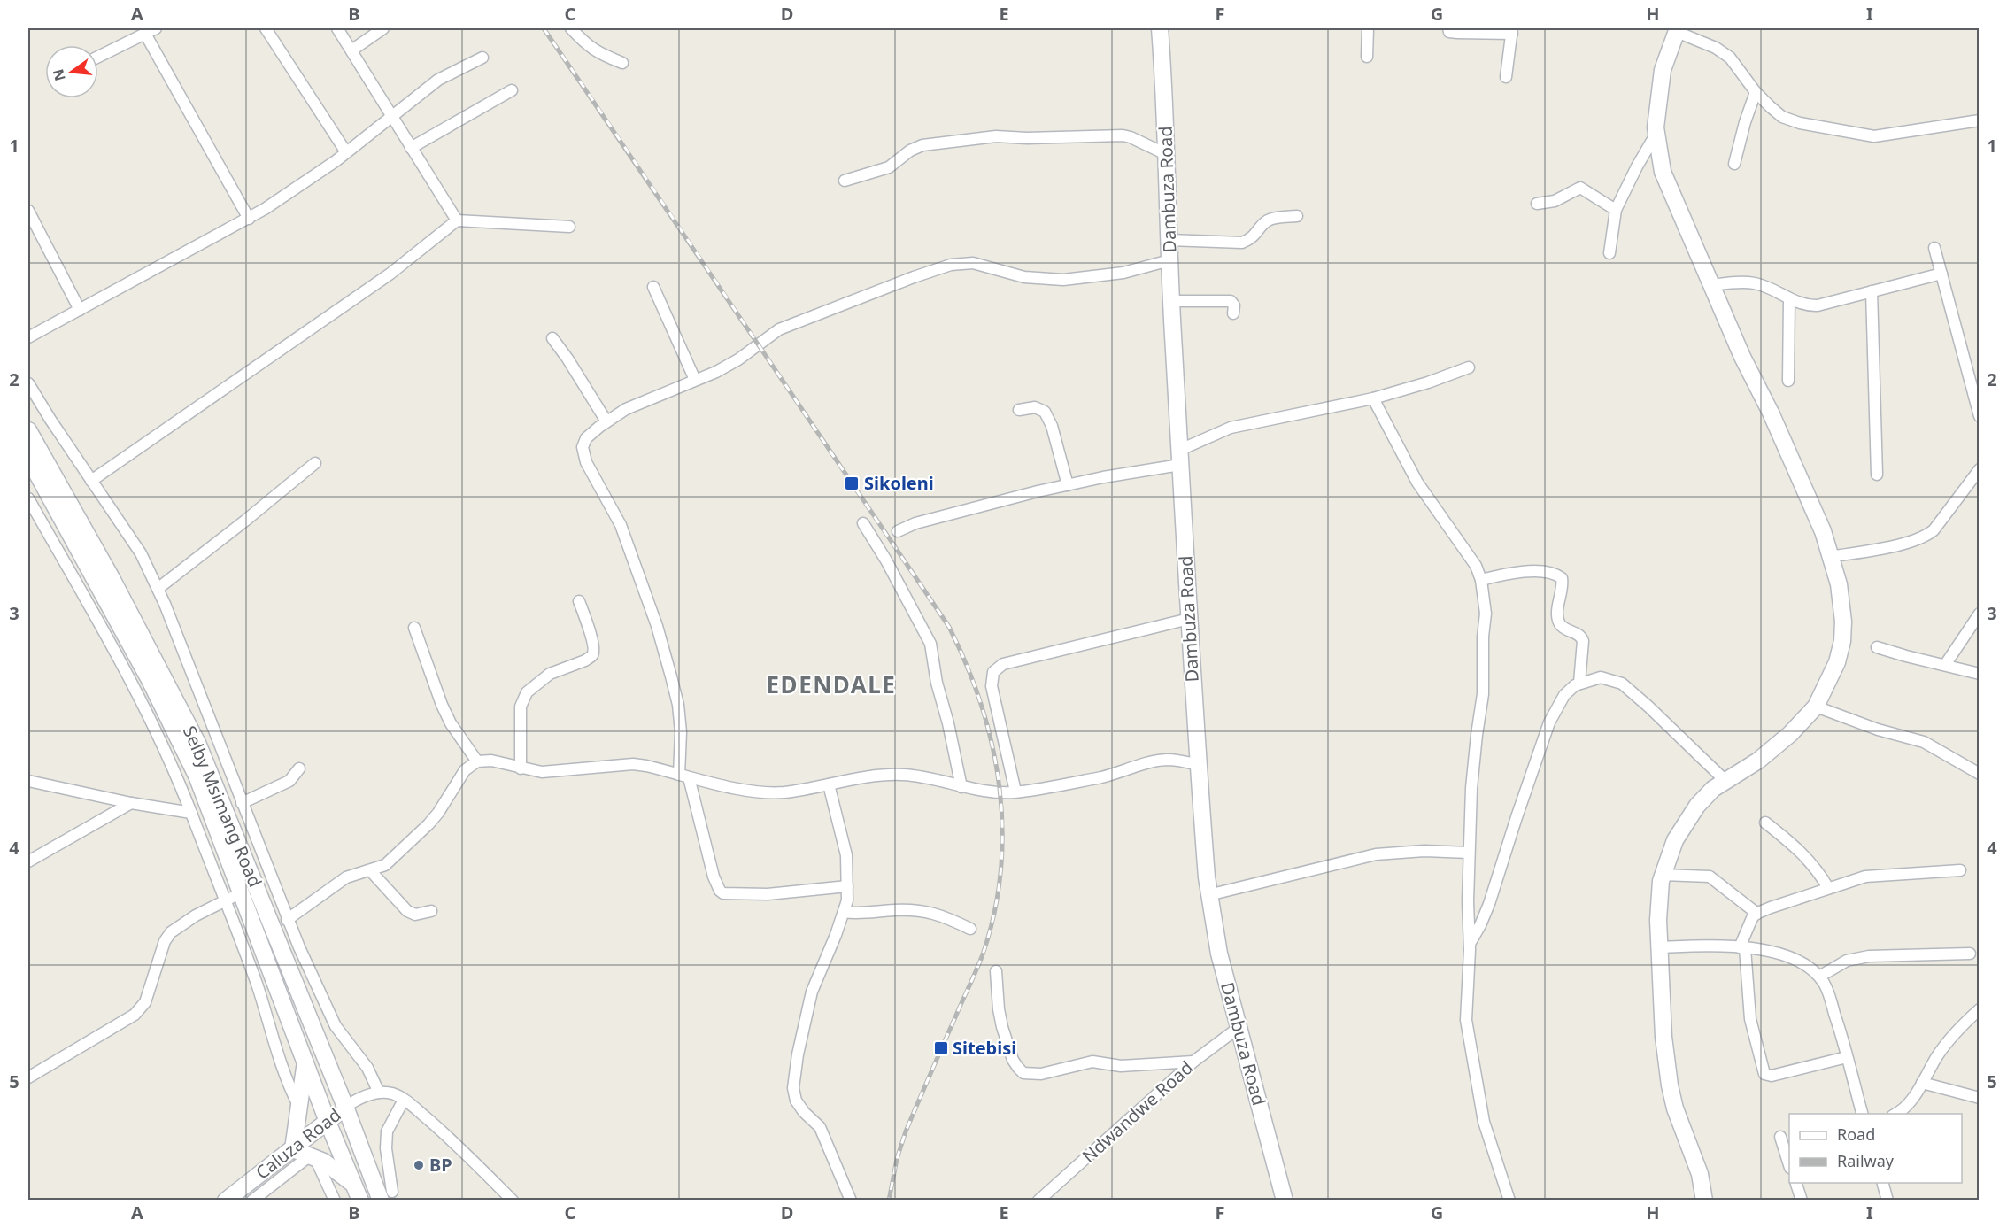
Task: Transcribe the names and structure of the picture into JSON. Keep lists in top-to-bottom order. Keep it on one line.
{"streets":{"street":["Dambuza Road","Selby Msimang Road","Ndwandwe Road","Caluza Road"]},"crossings":[["Dambuza Road","Ndwandwe Road"],["Selby Msimang Road","Caluza Road"]],"districts":["EDENDALE"],"places":{"transit":["Sikoleni","Sitebisi"],"other":["BP"]},"legend":["Road","Railway"],"north":"left","grid":{"columns":["A","B","C","D","E","F","G","H","I"],"rows":["1","2","3","4","5"]}}
